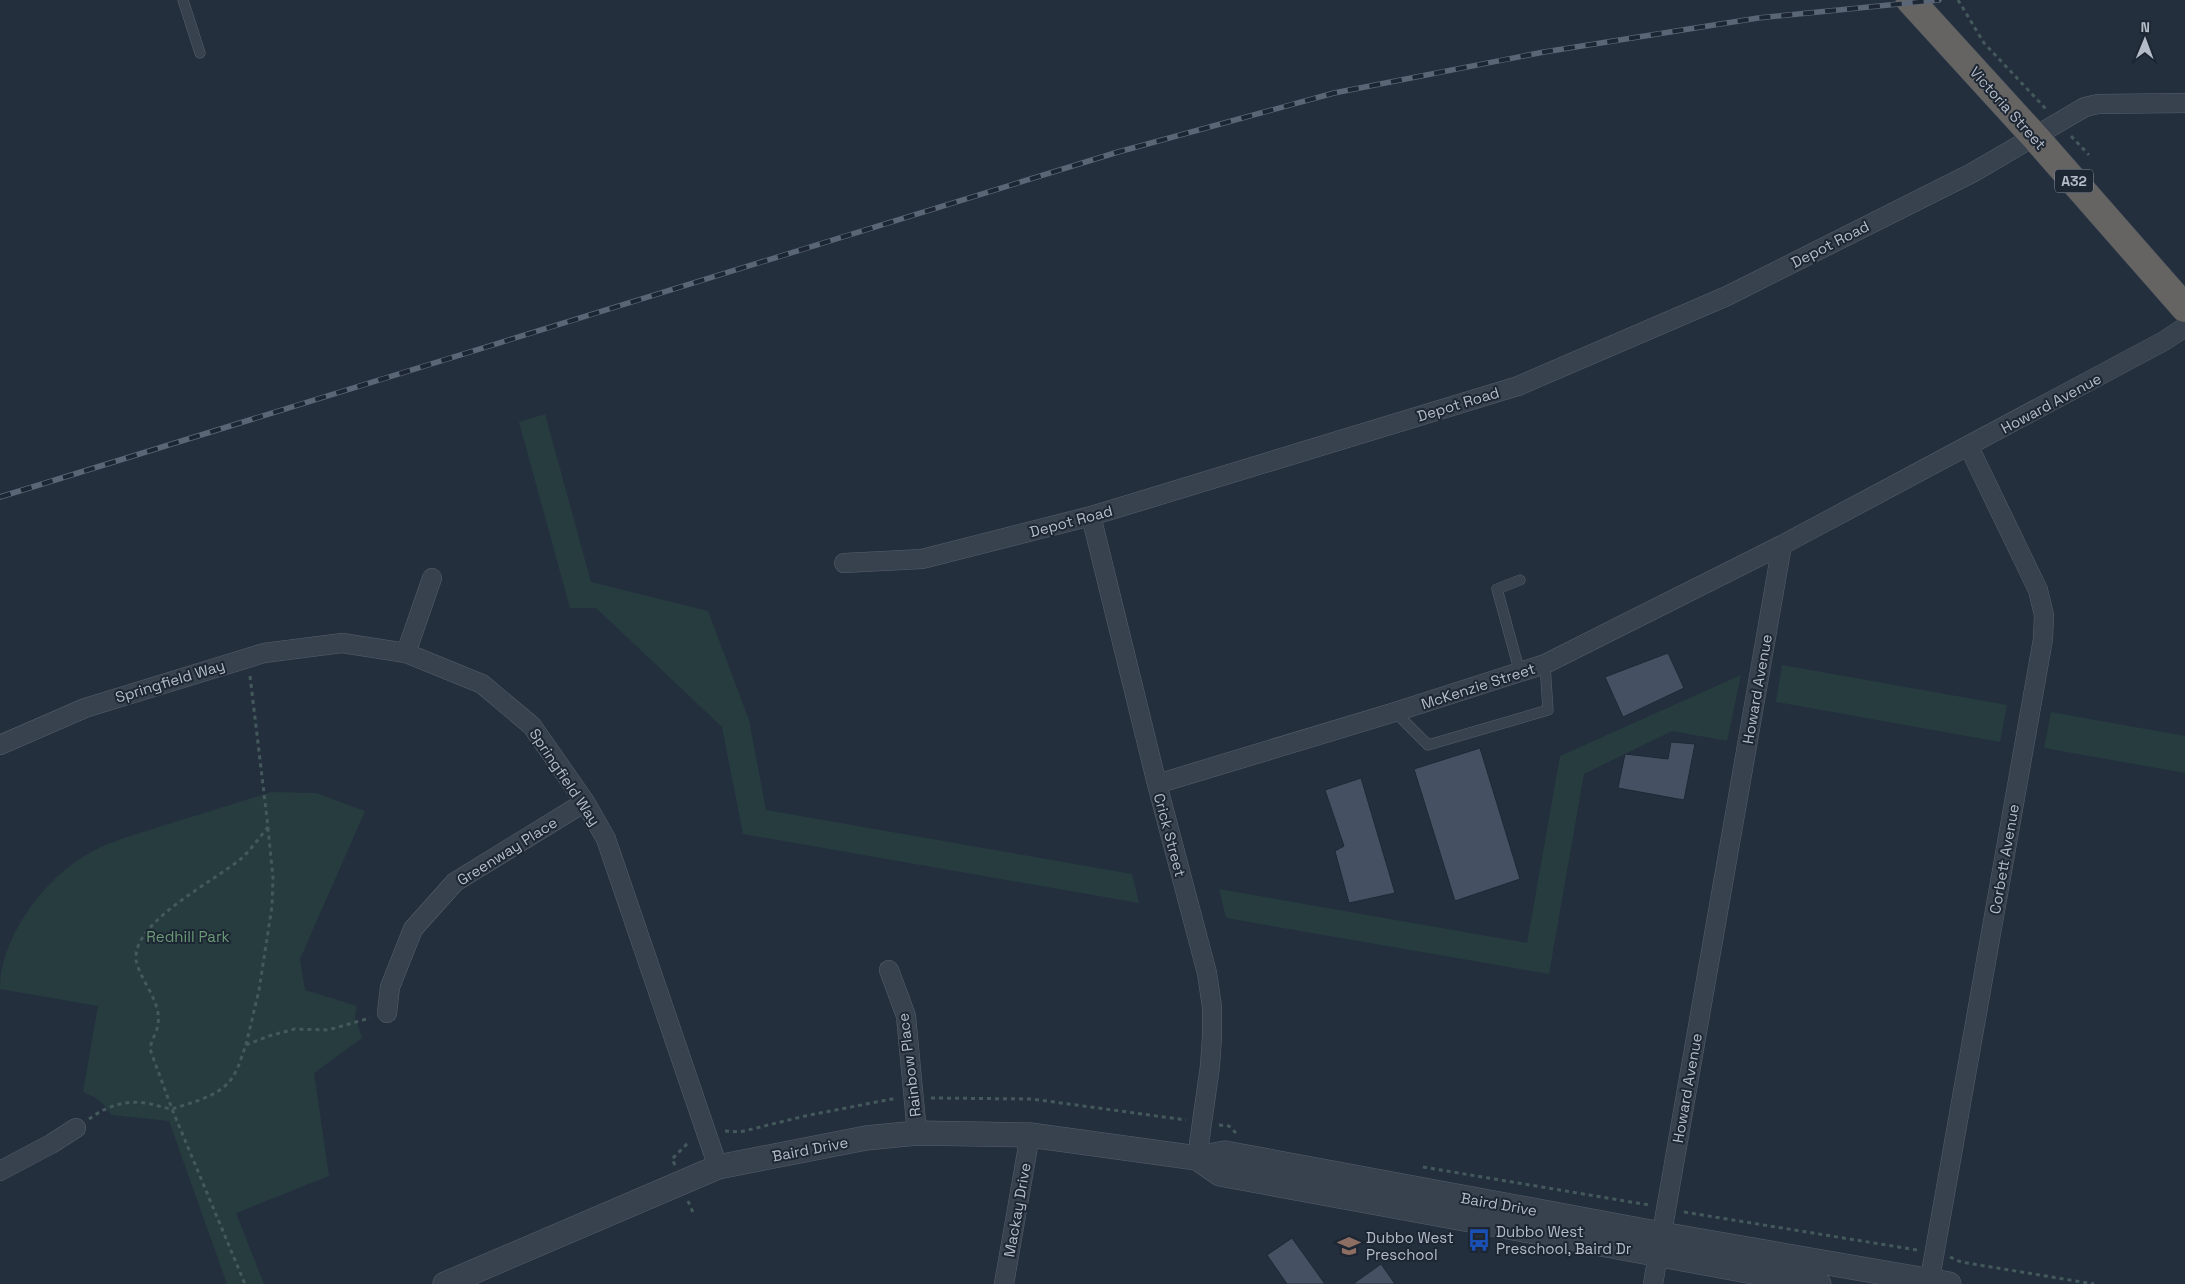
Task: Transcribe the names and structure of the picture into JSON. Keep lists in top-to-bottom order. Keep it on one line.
{"streets":{"highway":["Victoria Street","A32"],"street":["Depot Road","Howard Avenue","Springfield Way","McKenzie Street","Crick Street","Greenway Place","Corbett Avenue","Rainbow Place","Baird Drive","Mackay Drive"]},"crossings":[["Victoria Street","Depot Road"],["Depot Road","Crick Street"],["Howard Avenue","McKenzie Street"],["Howard Avenue","Corbett Avenue"],["Howard Avenue","Baird Drive"],["Springfield Way","Greenway Place"],["Springfield Way","Baird Drive"],["McKenzie Street","Crick Street"],["Crick Street","Baird Drive"],["Corbett Avenue","Baird Drive"],["Rainbow Place","Baird Drive"],["Baird Drive","Mackay Drive"]],"parks":["Redhill Park"],"places":{"bus stop":["Dubbo West Preschool, Baird Dr"],"school or university":["Dubbo West Preschool"]},"north":"top"}
